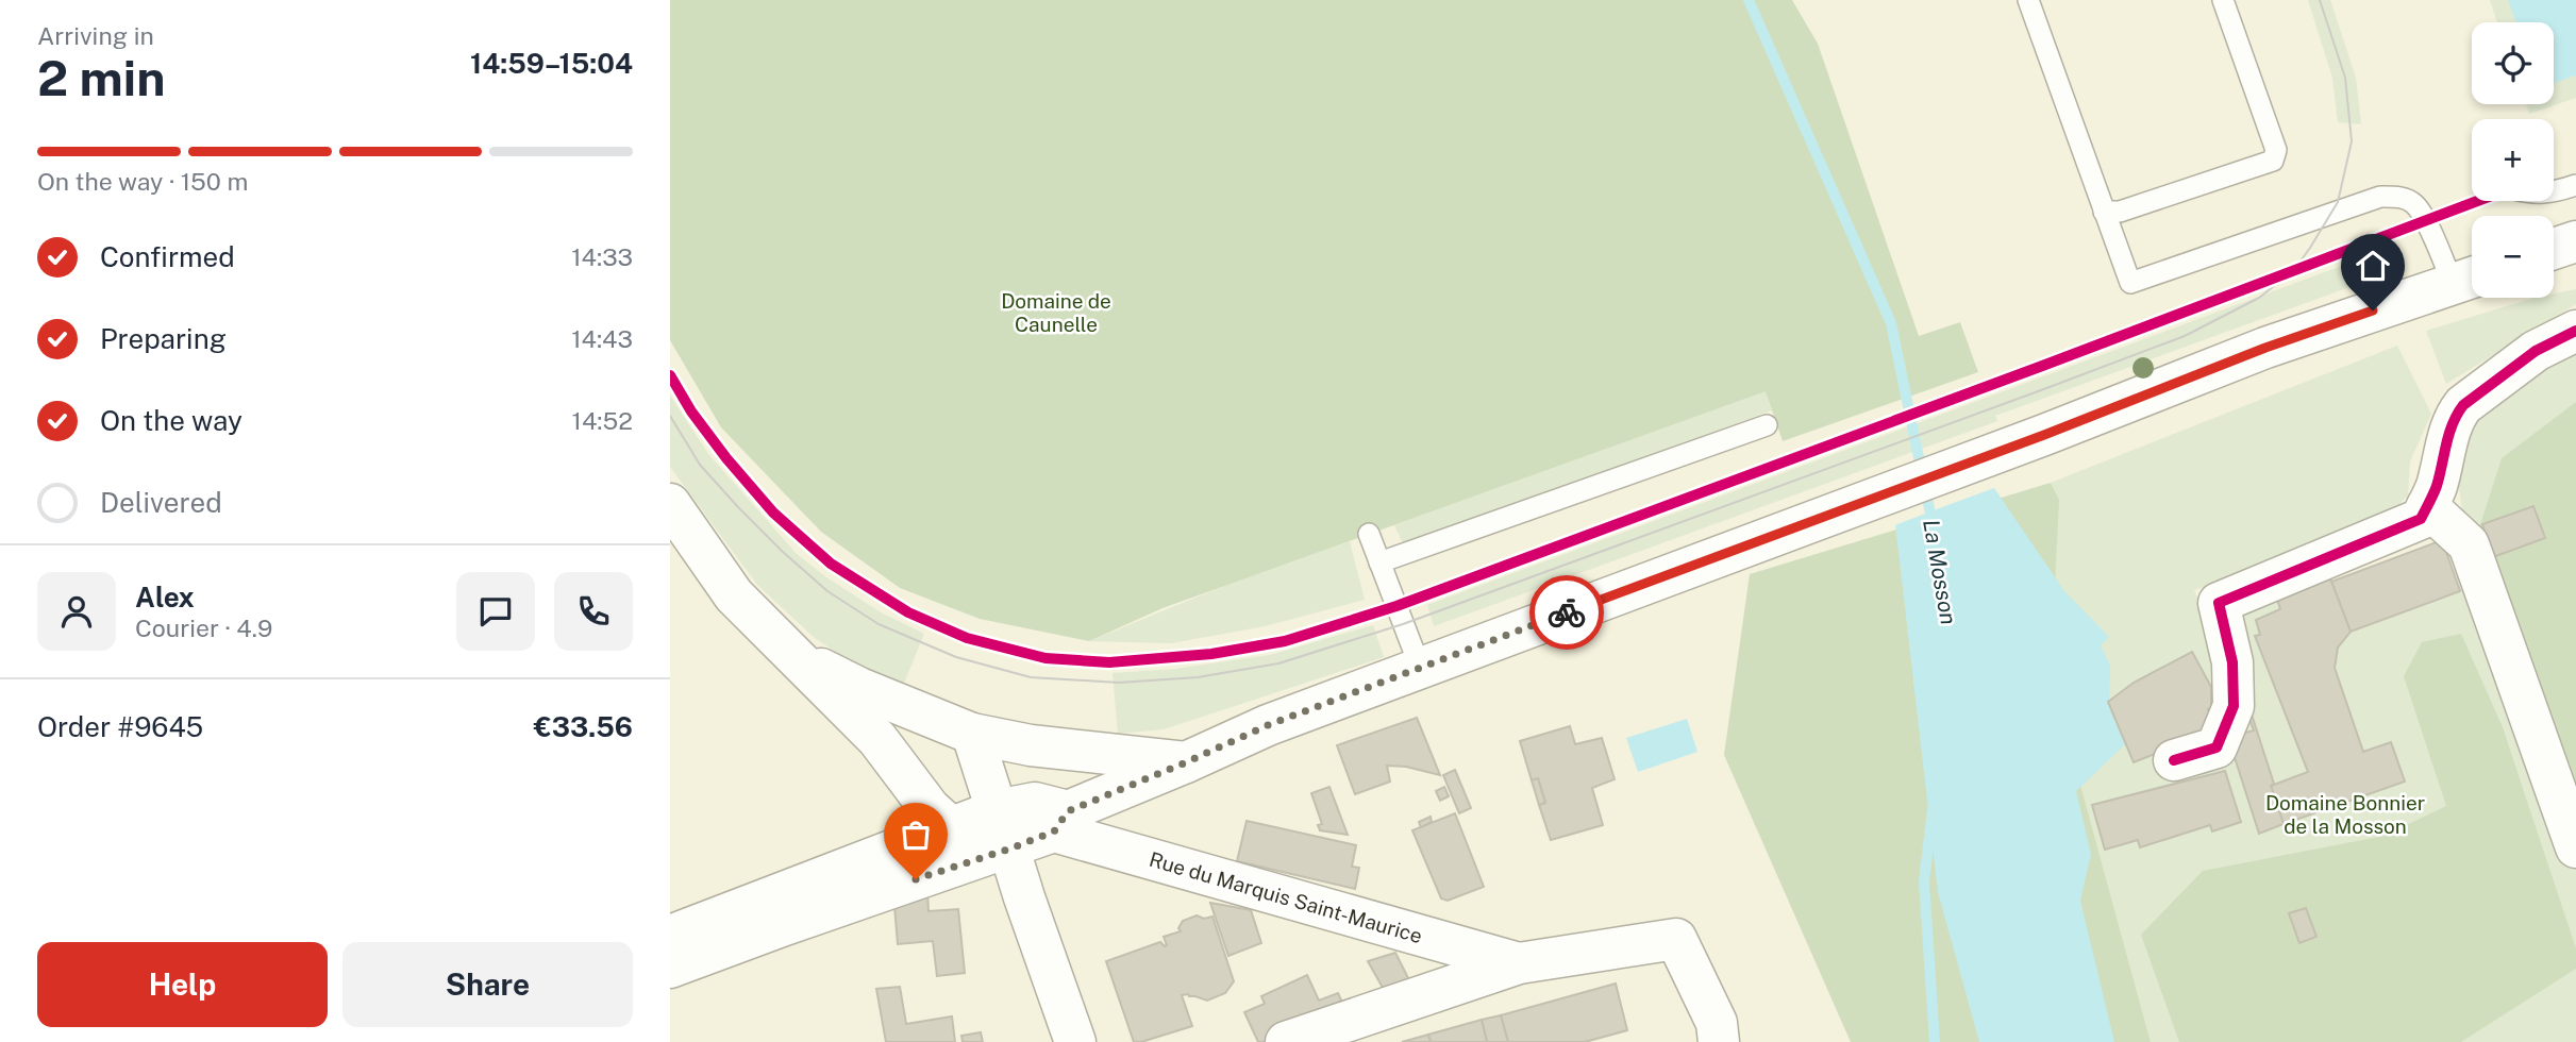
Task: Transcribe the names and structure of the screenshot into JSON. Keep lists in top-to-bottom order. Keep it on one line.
{"streets":{"street":["Rue du Marquis Saint-Maurice"]},"water":["La Mosson"],"parks":["Domaine de Caunelle","Domaine Bonnier de la Mosson"],"page":{"heading":["2 min","Arriving in","14:59–15:04"],"panel":["Alex","Courier · 4.9","Order #9645","€33.56"],"map_buttons":["+","−"],"bar":"On the way · 150 m","list":[["Confirmed","14:33"],["Preparing","14:43"],["On the way","14:52"],"Delivered"],"buttons":["Help","Share"]}}
